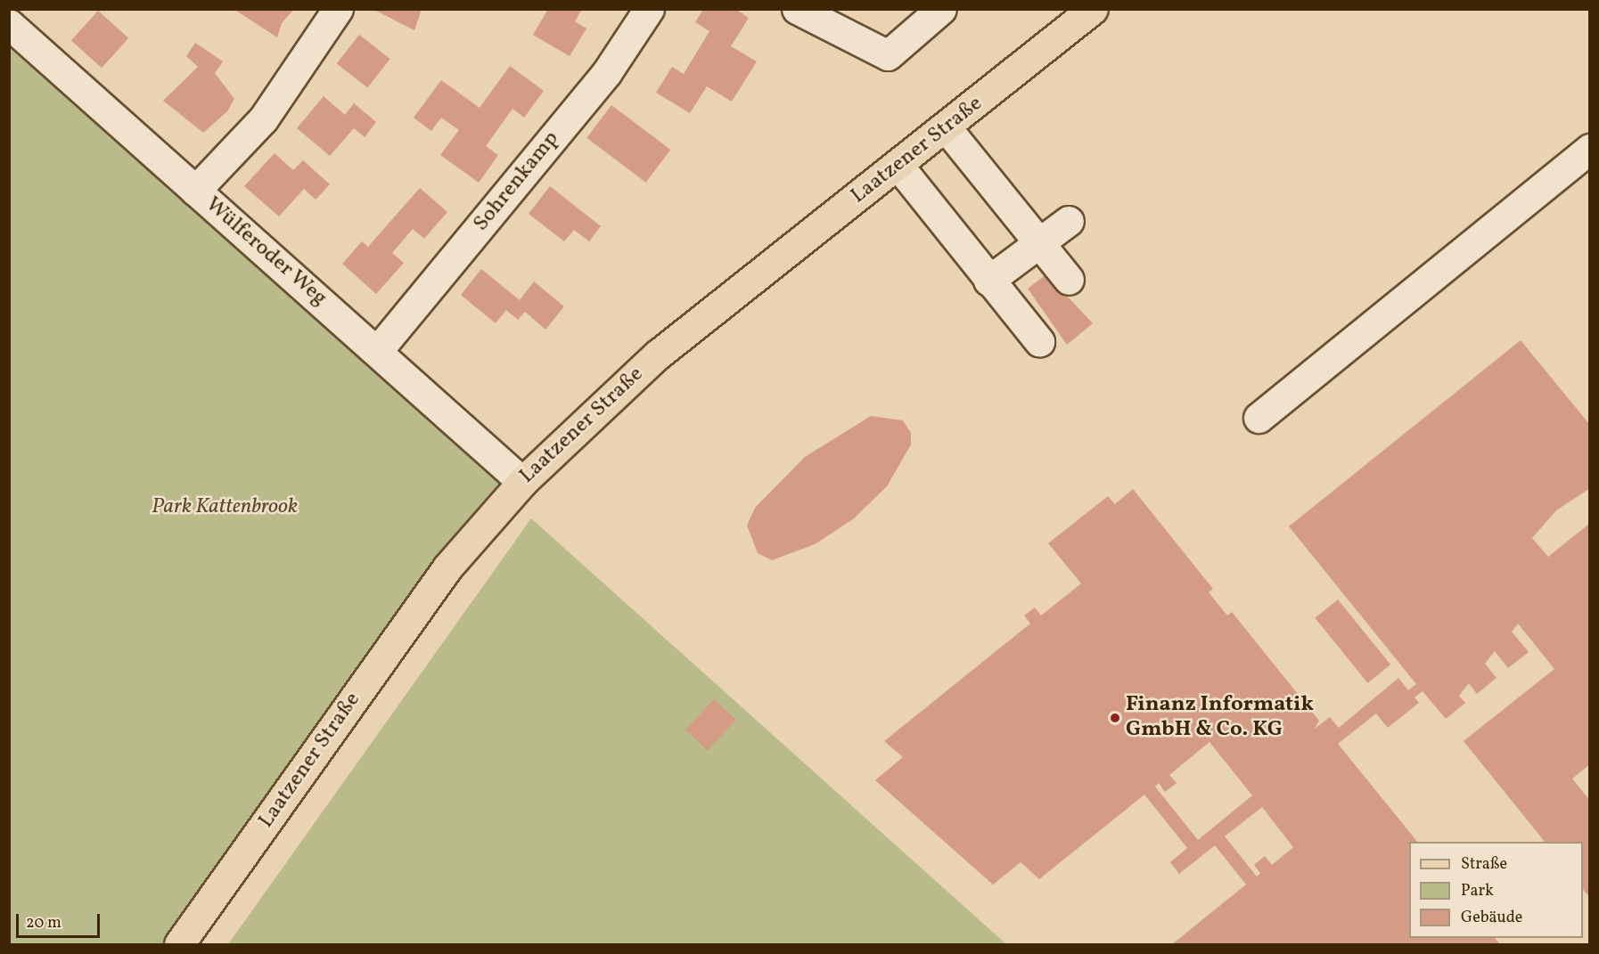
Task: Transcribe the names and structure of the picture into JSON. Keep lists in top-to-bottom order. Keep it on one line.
{"streets":{"main road":["Laatzener Straße"],"street":["Sohrenkamp","Wülferoder Weg"]},"crossings":[["Laatzener Straße","Wülferoder Weg"],["Sohrenkamp","Wülferoder Weg"]],"parks":["Park Kattenbrook"],"places":["Finanz Informatik GmbH & Co. KG"],"legend":["Straße","Park","Gebäude"],"scale_bar":"20 m"}
